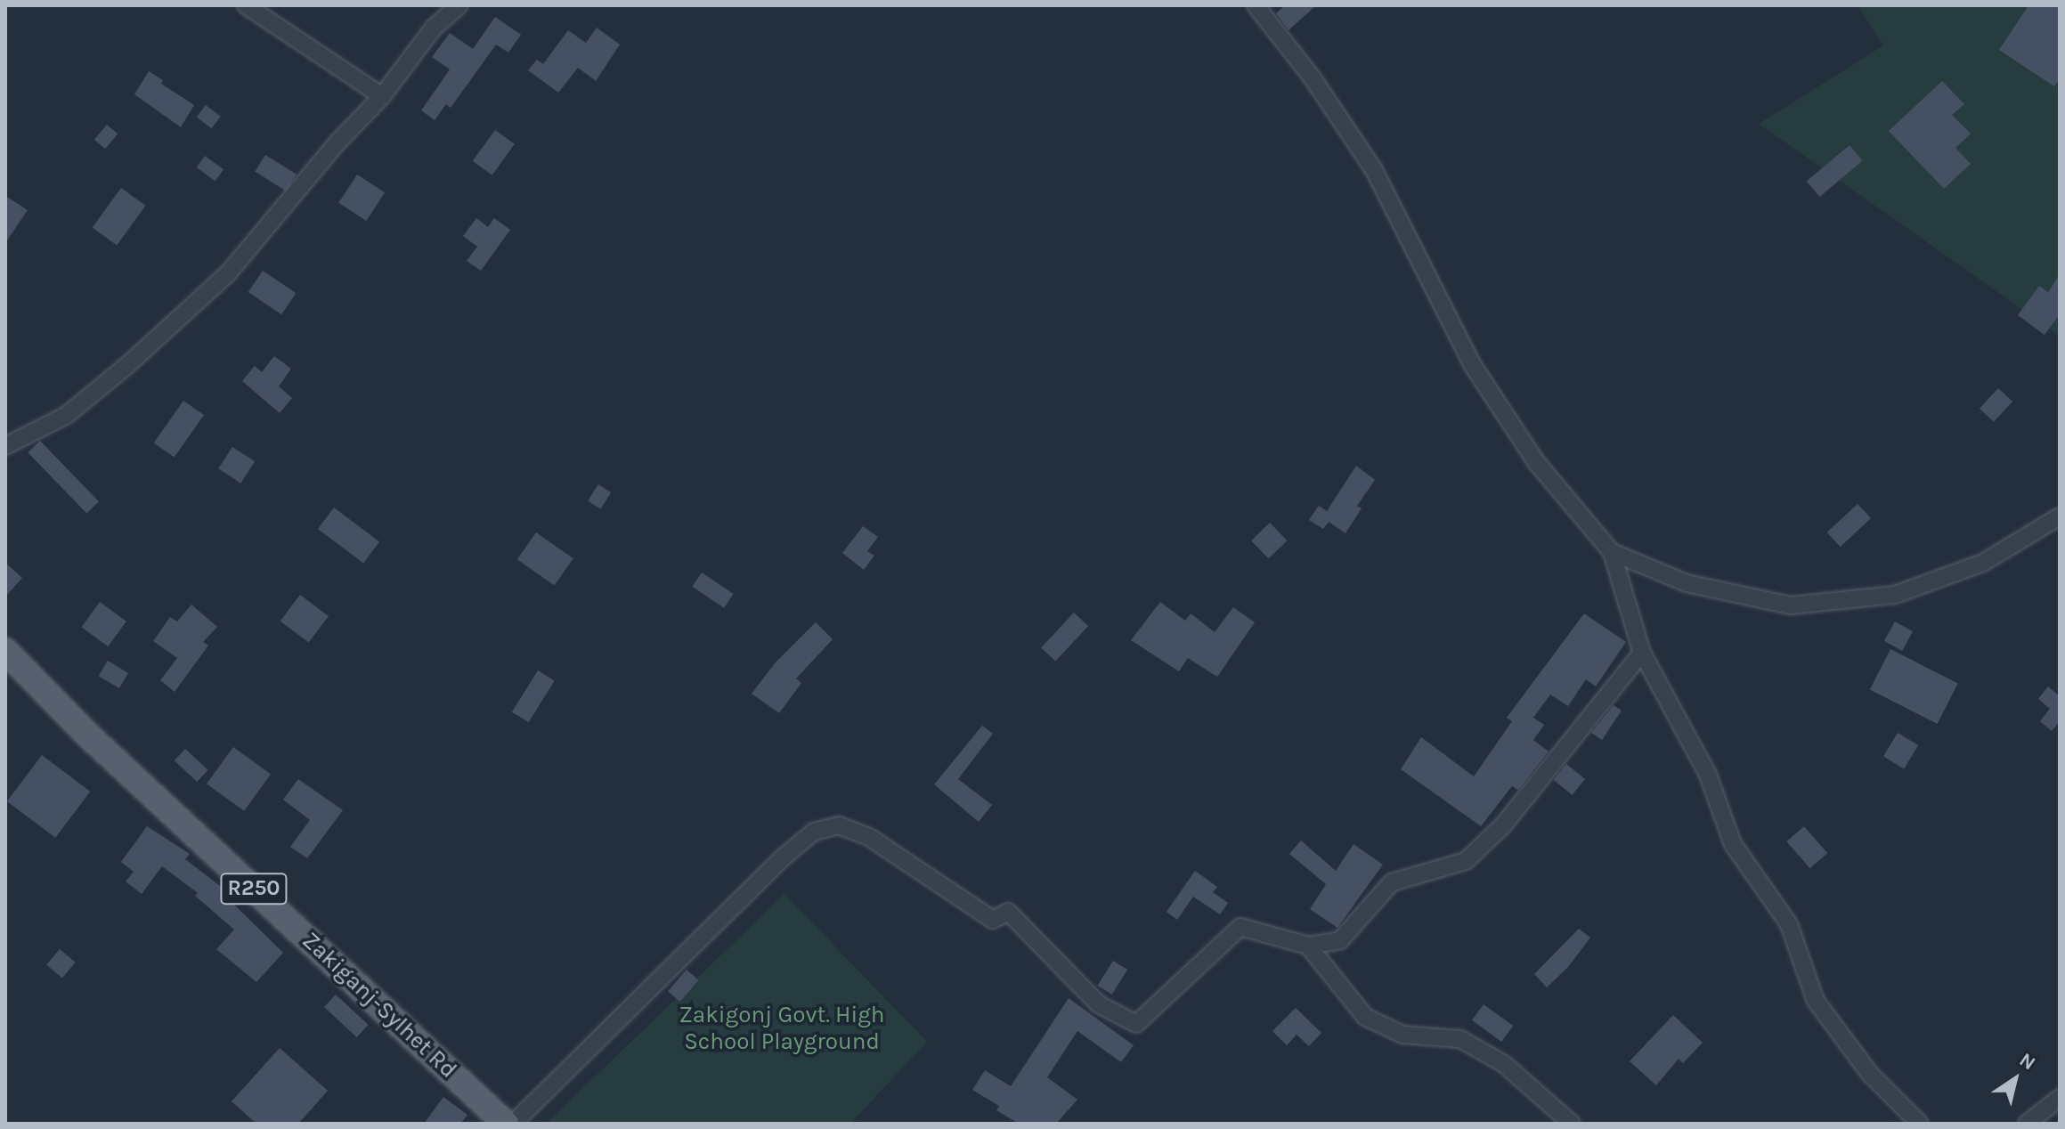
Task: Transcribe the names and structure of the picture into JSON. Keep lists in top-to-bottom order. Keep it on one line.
{"streets":{"main road":["R250","Zakiganj-Sylhet Rd"]},"parks":["Zakigonj Govt. High School Playground"],"north":"top right"}
